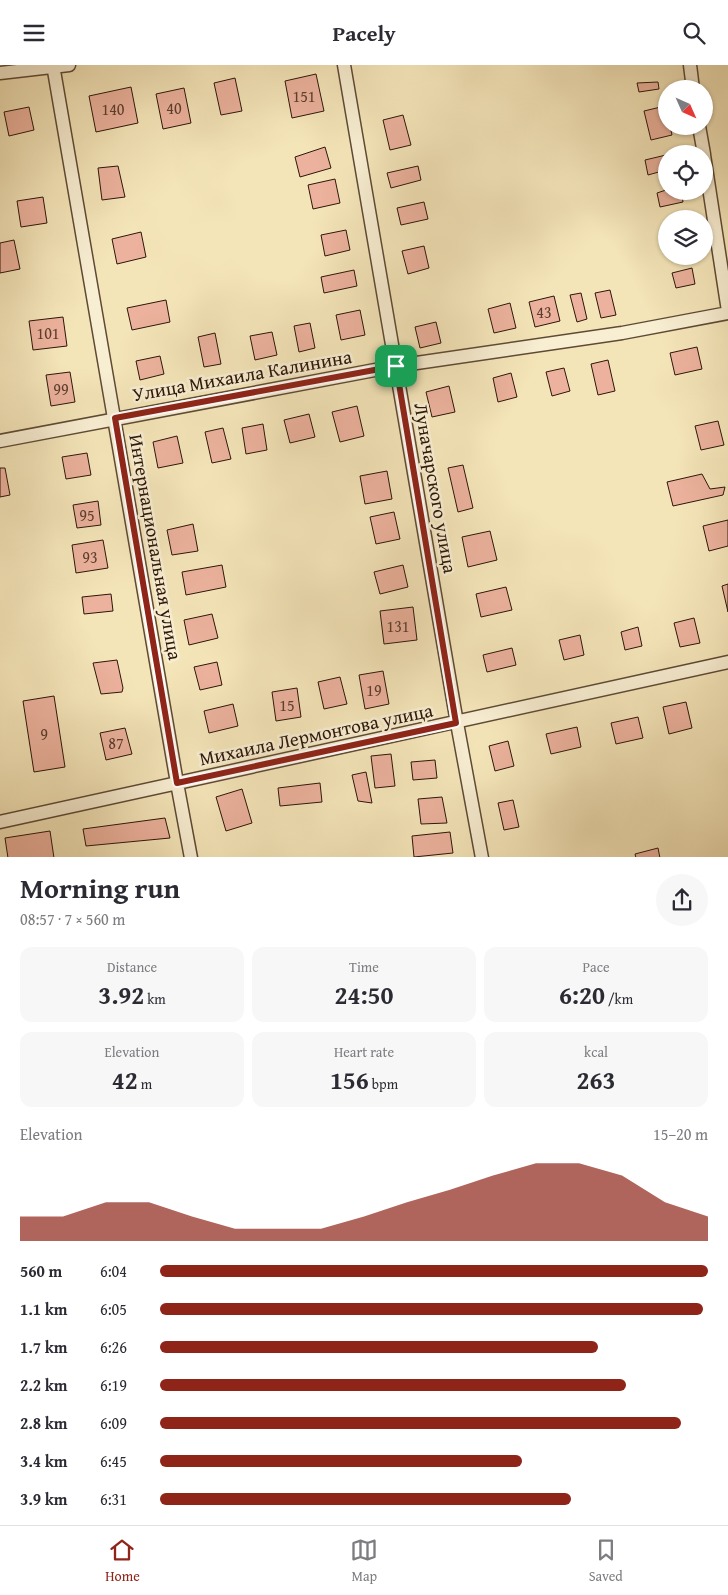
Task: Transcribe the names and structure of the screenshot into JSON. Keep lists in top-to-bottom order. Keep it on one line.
{"streets":{"street":["Улица Михаила Калинина","Луначарского улица","Интернациональная улица","Михаила Лермонтова улица"]},"crossings":[["Улица Михаила Калинина","Луначарского улица"],["Улица Михаила Калинина","Интернациональная улица"],["Луначарского улица","Михаила Лермонтова улица"],["Интернациональная улица","Михаила Лермонтова улица"]],"house_numbers":["151","40","140","43","101","99","95","93","131","19","15","9","87"],"north":"bottom right","page":{"header":"Pacely","heading":["Morning run","08:57 · 7 × 560 m"],"stats":[["Distance","3.92 km"],["Time","24:50"],["Pace","6:20 /km"],["Elevation","42 m"],["Heart rate","156 bpm"],["kcal","263"]],"chart":["Elevation","15–20 m"],"list":[{"name":"560 m","note":"6:04"},{"name":"1.1 km","note":"6:05"},{"name":"1.7 km","note":"6:26"},{"name":"2.2 km","note":"6:19"},{"name":"2.8 km","note":"6:09"},{"name":"3.4 km","note":"6:45"},{"name":"3.9 km","note":"6:31"}],"tabs":["Home","Map","Saved"]}}
